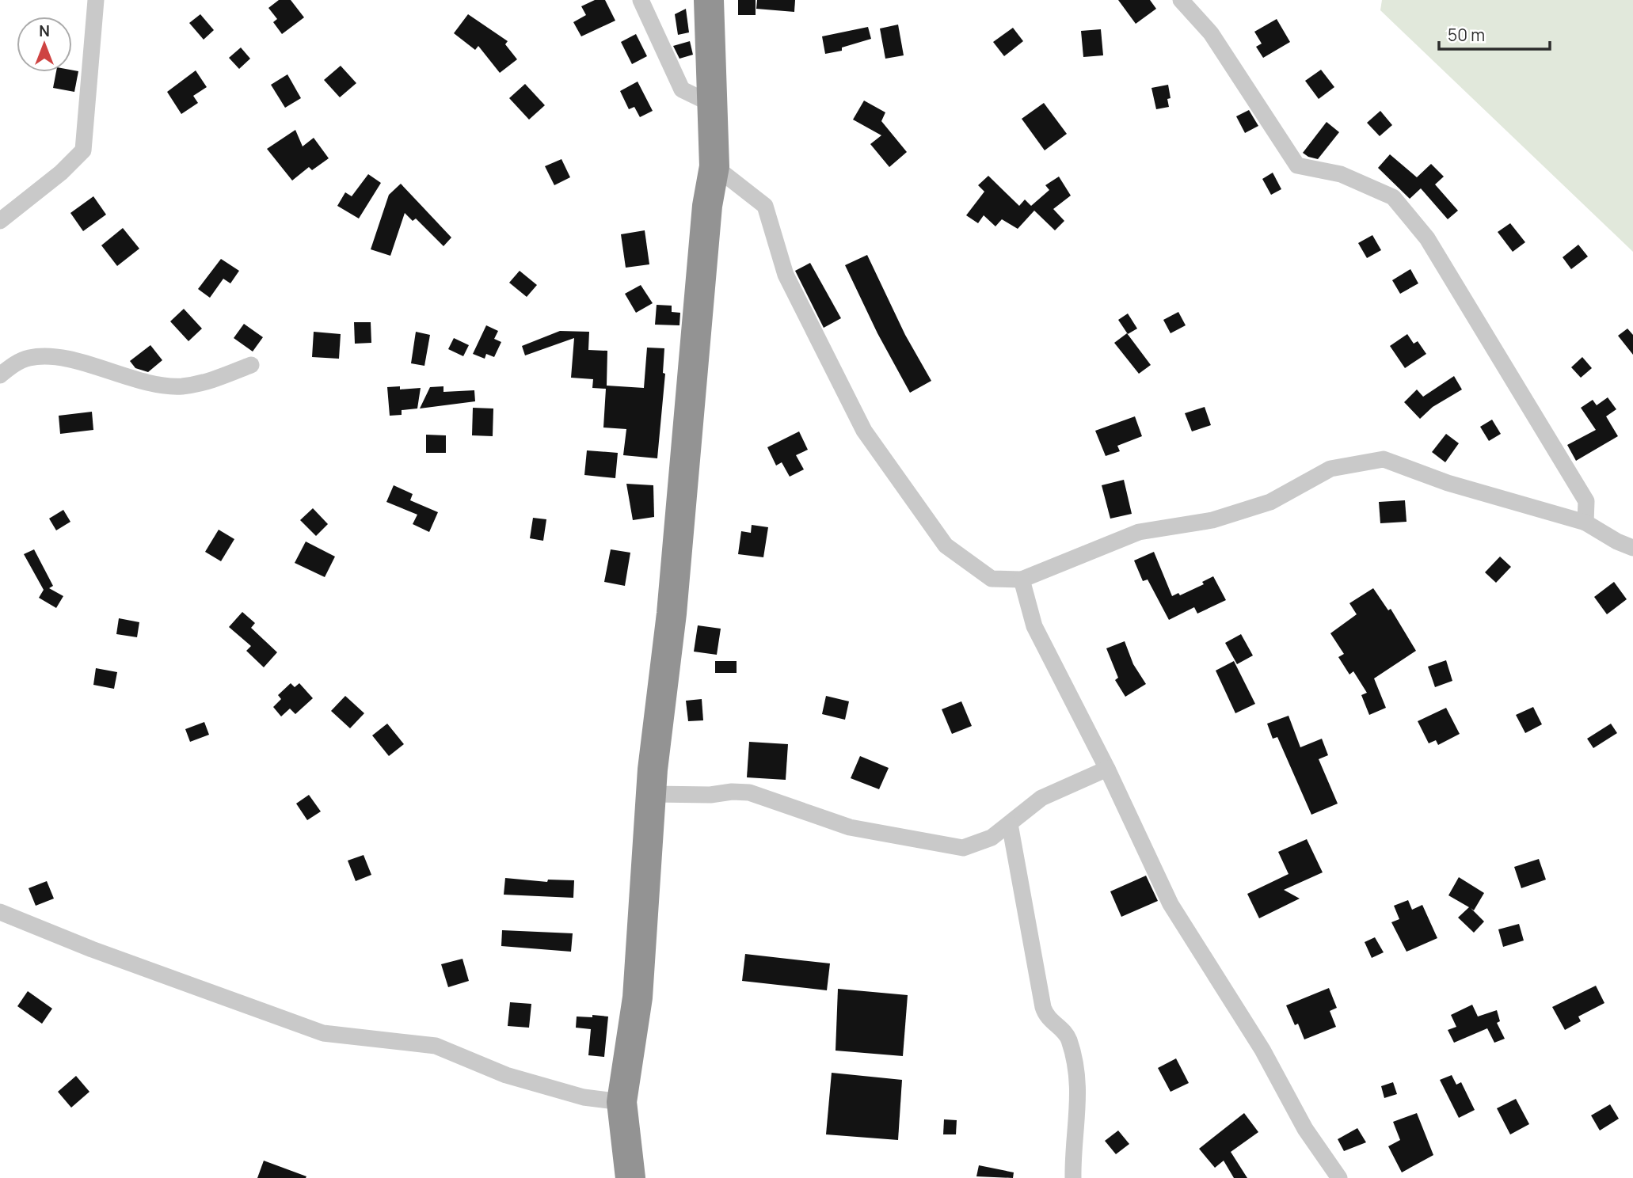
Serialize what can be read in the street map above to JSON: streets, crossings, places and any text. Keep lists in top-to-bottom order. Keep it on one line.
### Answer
{"scale_bar":"50 m","north":"top"}
